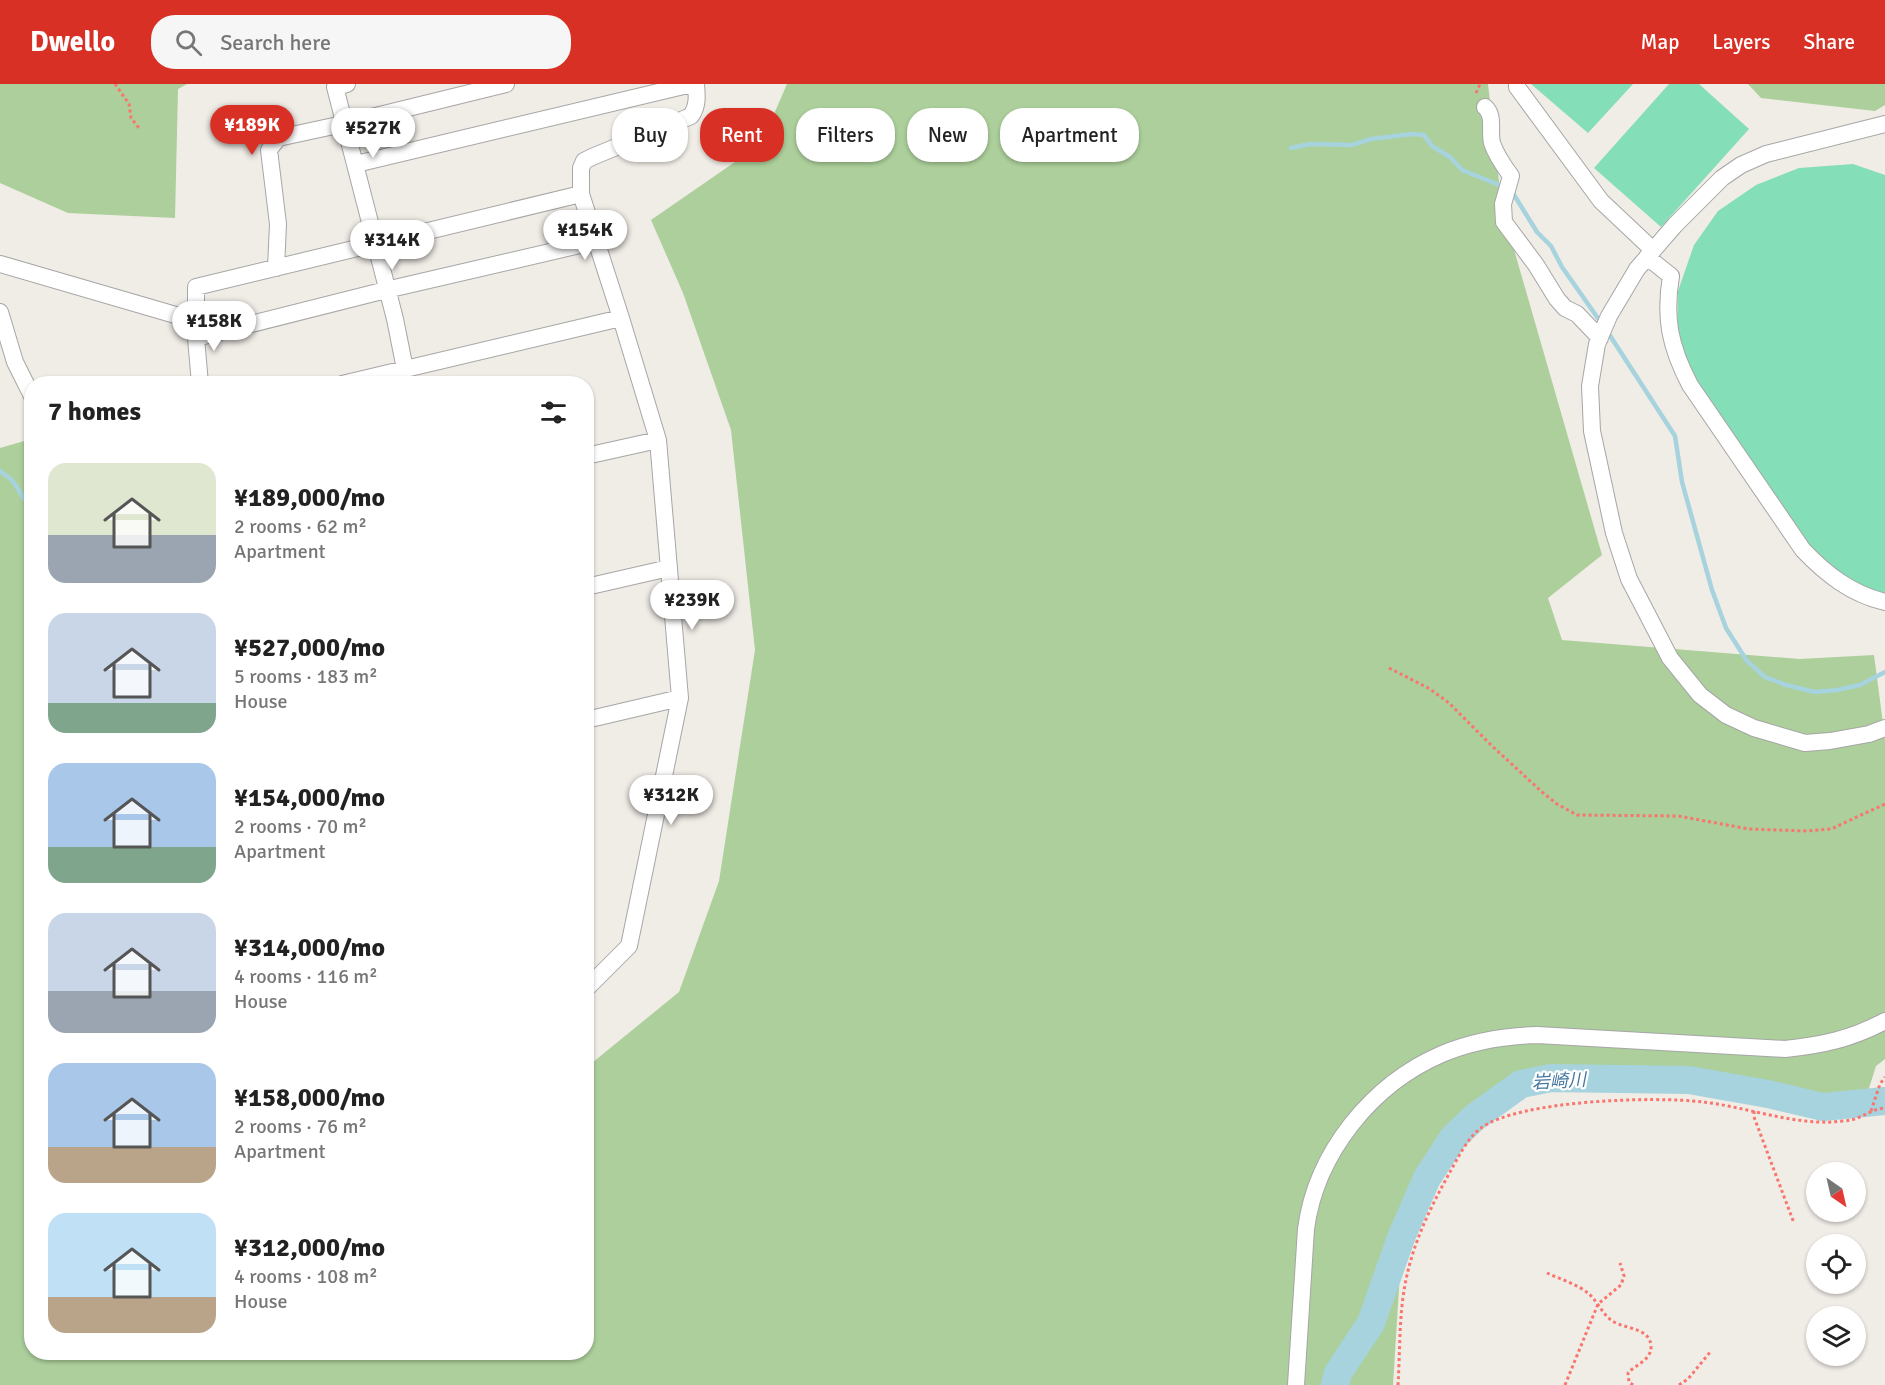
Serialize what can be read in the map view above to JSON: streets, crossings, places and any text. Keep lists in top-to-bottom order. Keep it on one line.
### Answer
{"water":["岩崎川"],"north":"bottom right","page":{"header":"Dwello","search":"Search here","nav":["Map","Layers","Share"],"price":["¥189K","¥527K","¥154K","¥314K","¥158K","¥239K","¥312K"],"chip":["Buy","Rent","Filters","New","Apartment"],"heading":"7 homes","list":[{"name":"¥189,000/mo","note":"2 rooms · 62 m² · Apartment"},{"name":"¥527,000/mo","note":"5 rooms · 183 m² · House"},{"name":"¥154,000/mo","note":"2 rooms · 70 m² · Apartment"},{"name":"¥314,000/mo","note":"4 rooms · 116 m² · House"},{"name":"¥158,000/mo","note":"2 rooms · 76 m² · Apartment"},{"name":"¥312,000/mo","note":"4 rooms · 108 m² · House"}]}}
